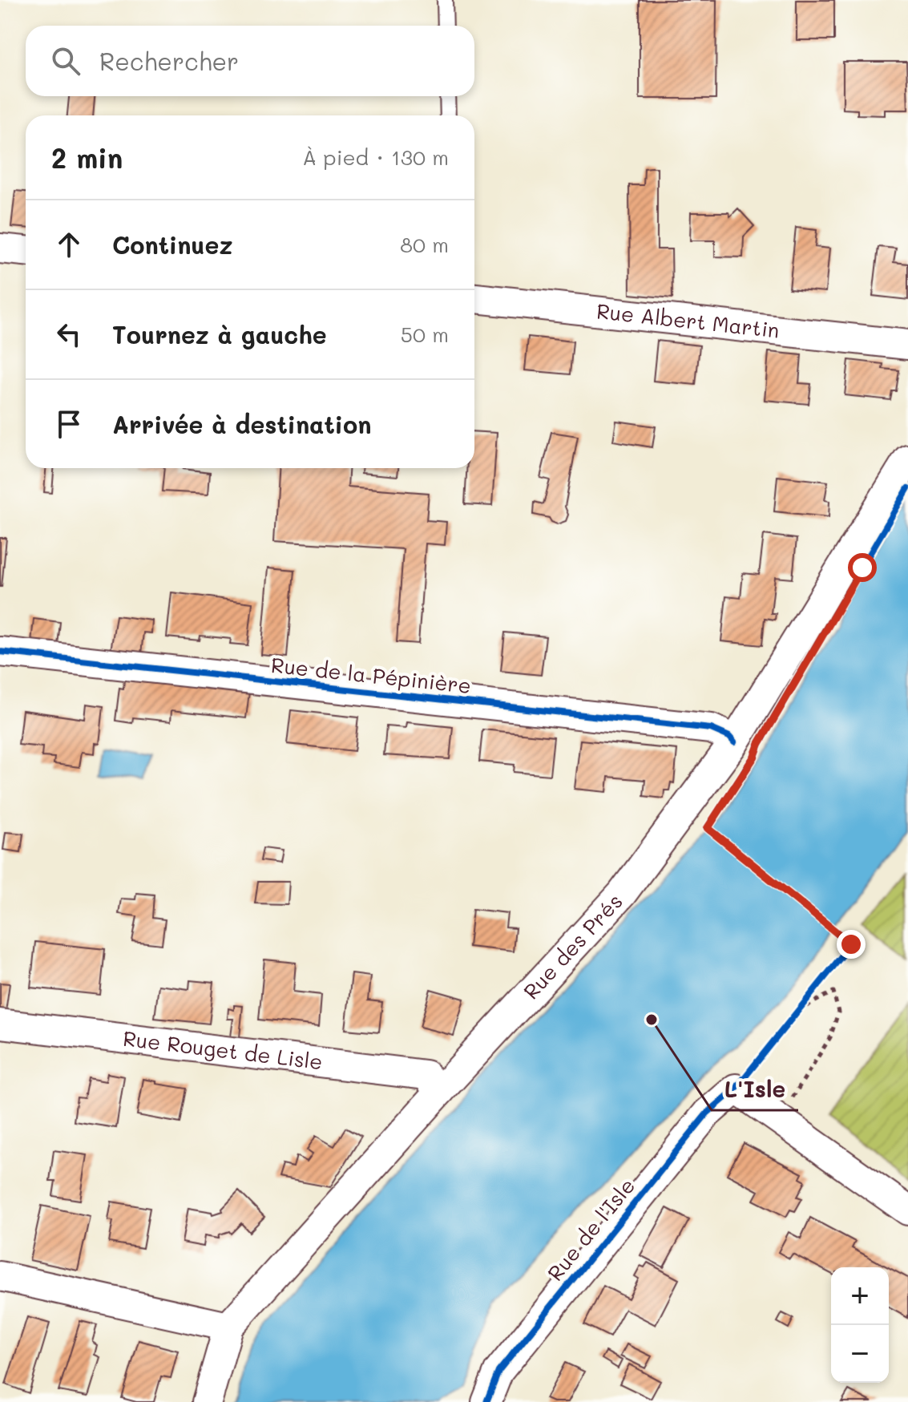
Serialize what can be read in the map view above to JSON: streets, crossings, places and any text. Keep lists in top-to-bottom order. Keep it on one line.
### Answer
{"streets":{"street":["Rue Albert Martin","Rue de la Pépinière","Rue des Prés","Rue Rouget de Lisle","Rue de l'Isle"]},"crossings":[["Rue de la Pépinière","Rue des Prés"],["Rue des Prés","Rue Rouget de Lisle"]],"places":["L'Isle"],"page":{"search":"Rechercher","heading":["2 min","À pied · 130 m"],"list":[["Continuez","80 m"],["Tournez à gauche","50 m"],"Arrivée à destination"],"map_buttons":["+","−"]}}
